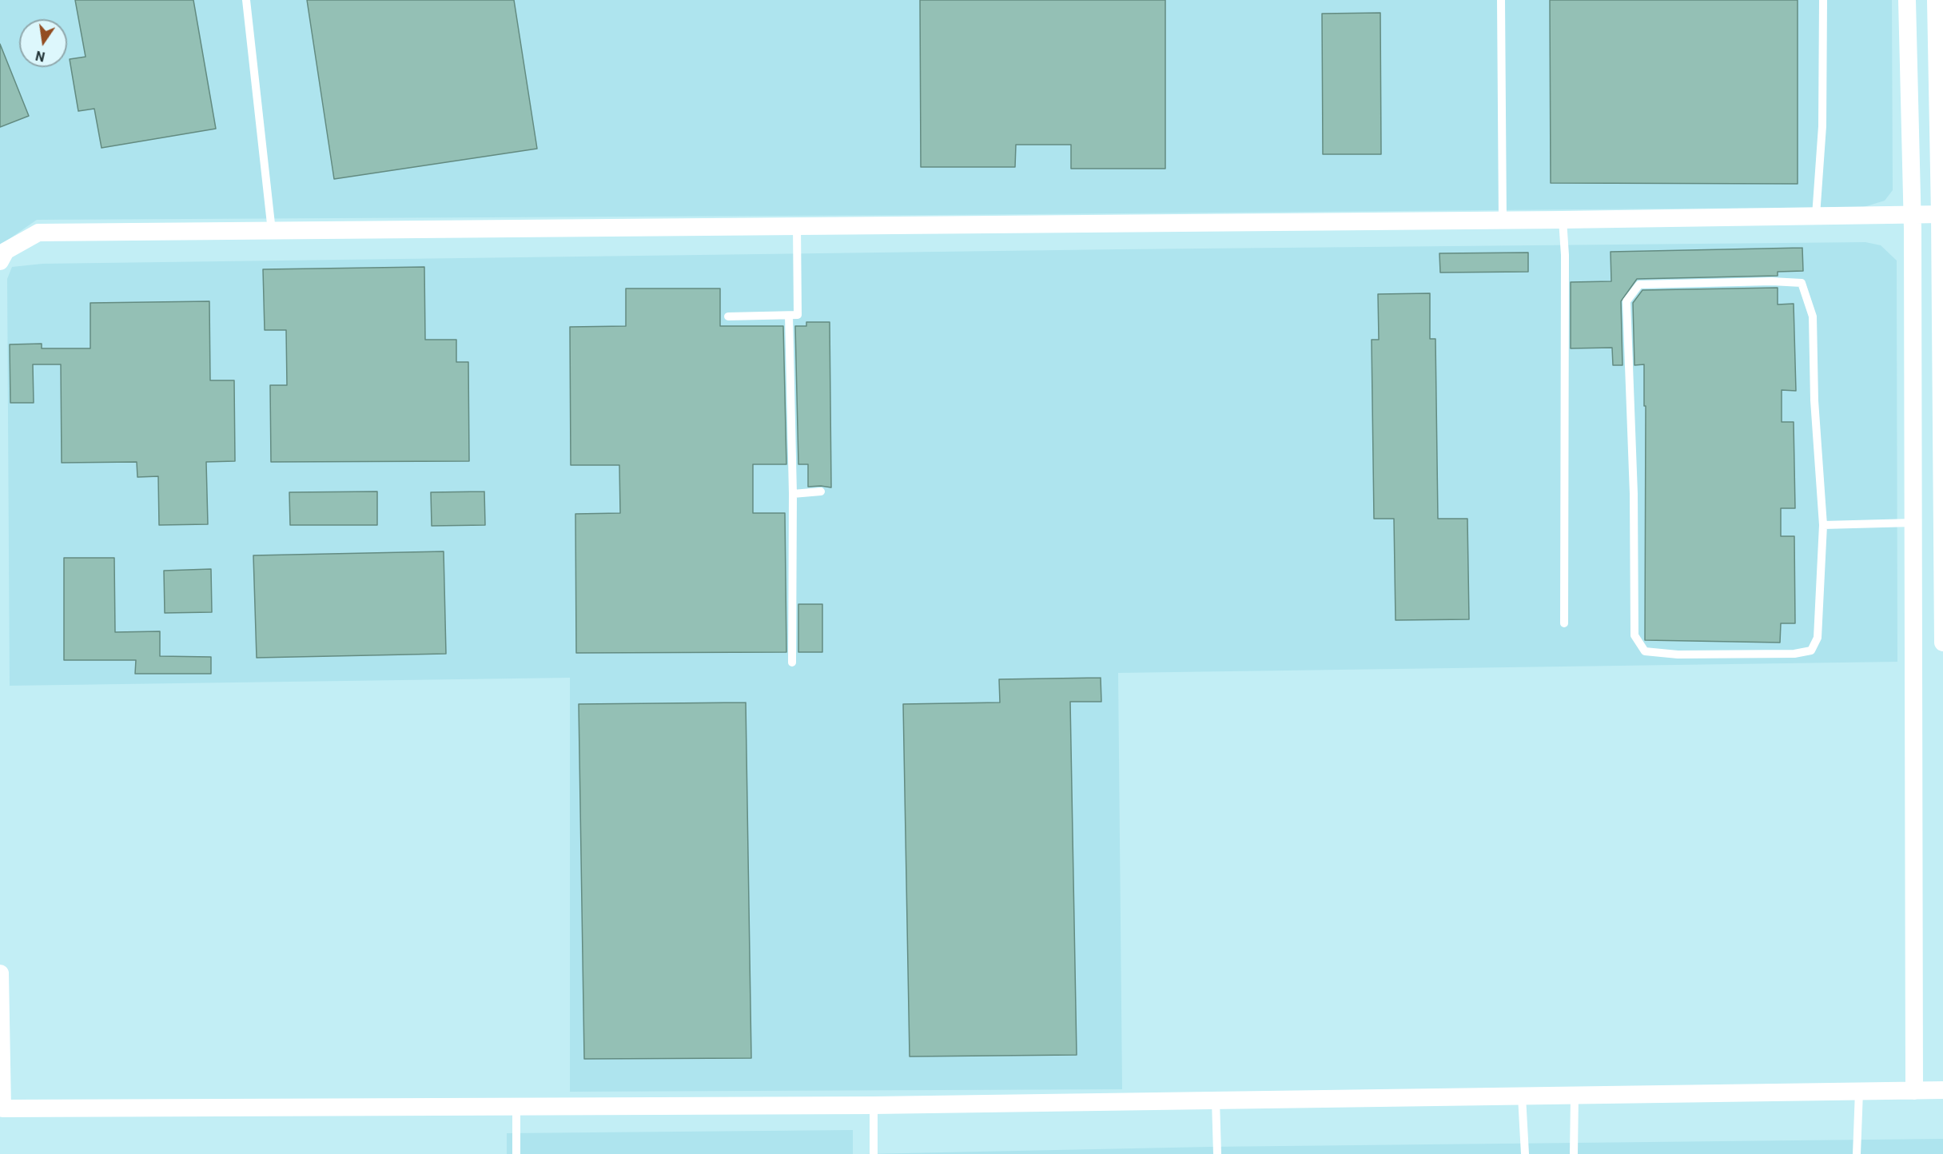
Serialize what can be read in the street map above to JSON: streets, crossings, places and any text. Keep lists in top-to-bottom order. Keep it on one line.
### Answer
{"north":"bottom"}
